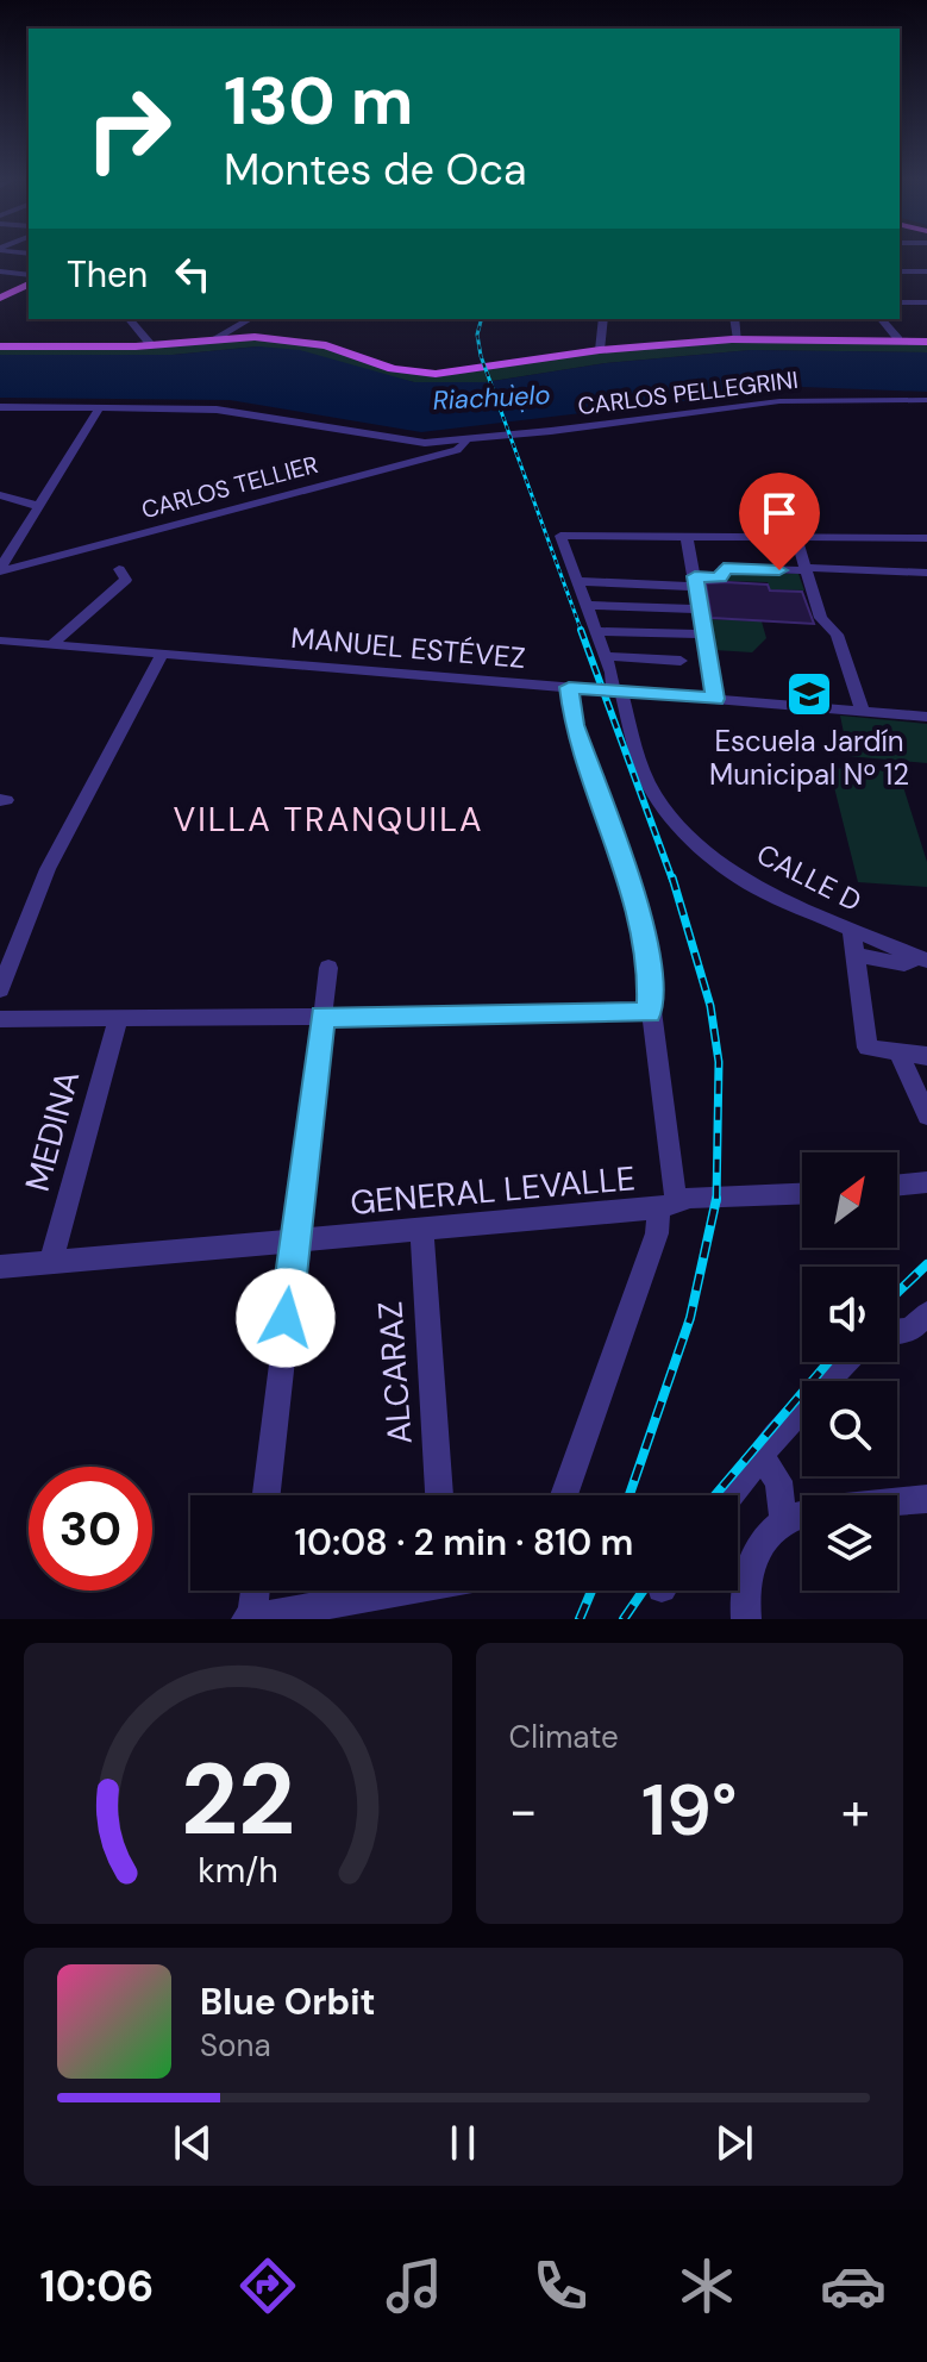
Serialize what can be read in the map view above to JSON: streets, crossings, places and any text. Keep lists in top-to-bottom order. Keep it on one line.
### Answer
{"streets":{"street":["CARLOS PELLEGRINI","CARLOS TELLIER","MANUEL ESTÉVEZ","CALLE D","MEDINA","GENERAL LEVALLE","ALCARAZ"]},"crossings":[["CARLOS PELLEGRINI","CARLOS TELLIER"],["MANUEL ESTÉVEZ","CALLE D"],["MEDINA","GENERAL LEVALLE"],["GENERAL LEVALLE","ALCARAZ"]],"districts":["VILLA TRANQUILA"],"water":["Riachuelo"],"places":{"school or university":["Escuela Jardín Municipal Nº 12"]},"north":"top right","page":{"turn":["130 m","Montes de Oca"],"then":"Then","limit":"30","trip":"10:08 · 2 min · 810 m","tile":"Climate","heat":["−","19°","+"],"song":["Blue Orbit","Sona"],"tabs":"10:06","gauge":["22","km/h"]}}
